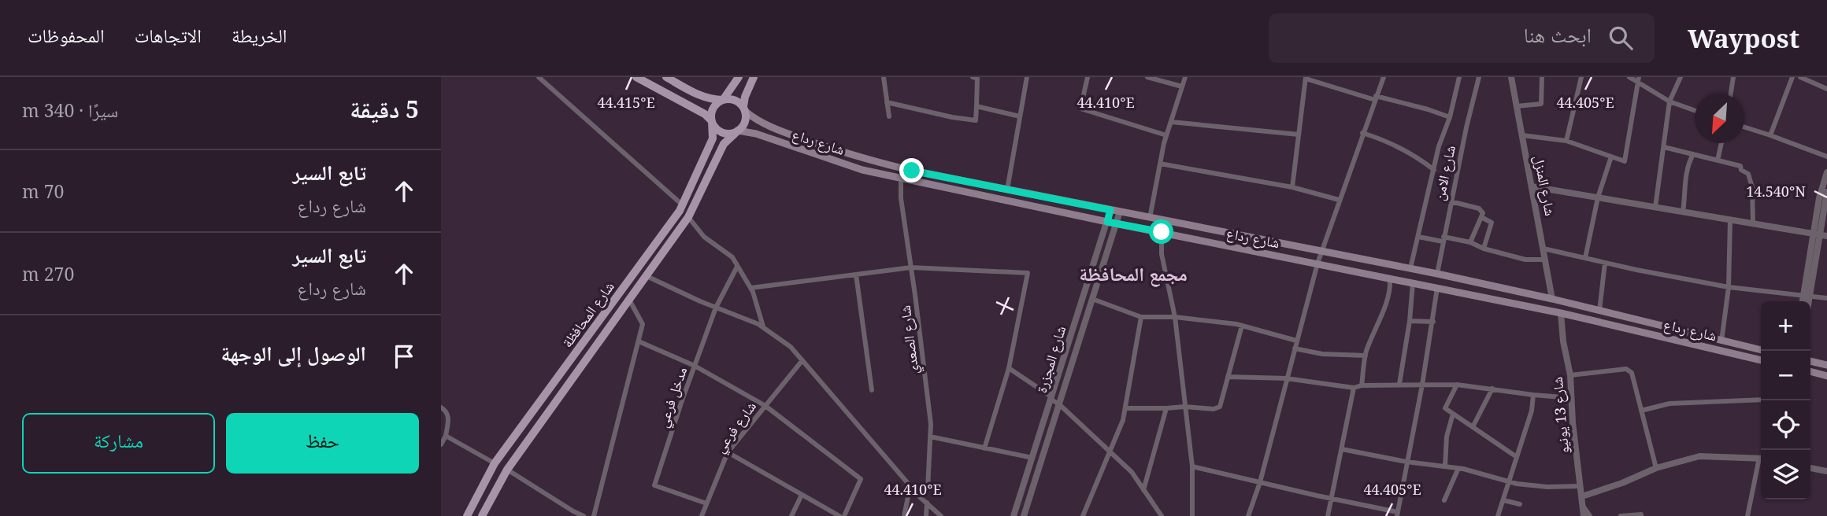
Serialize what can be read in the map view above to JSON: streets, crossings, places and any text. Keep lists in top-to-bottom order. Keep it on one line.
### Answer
{"streets":{"main road":["شارع رداع","شارع المحافظة"],"street":["شارع الامن","شارع المنزل","شارع الصعدي","شارع المجزرة","مدخل فرعي","شارع 13 يونيو","شارع فرعي"]},"crossings":[["شارع رداع","شارع الامن"],["شارع رداع","شارع المنزل"],["شارع رداع","شارع المحافظة"],["شارع رداع","شارع الصعدي"],["شارع رداع","شارع المجزرة"],["شارع رداع","شارع 13 يونيو"],["مدخل فرعي","شارع فرعي"]],"districts":["مجمع المحافظة"],"north":"bottom left","page":{"header":"Waypost","search":"ابحث هنا","nav":["الخريطة","الاتجاهات","المحفوظات"],"heading":["5 دقيقة","سيرًا · 340 m"],"list":[["تابع السير","شارع رداع","70 m"],["تابع السير","شارع رداع","270 m"],"الوصول إلى الوجهة"],"map_buttons":["+","−"],"buttons":["حفظ","مشاركة"]},"coordinates":["44.415°E","44.410°E","44.405°E","14.540°N"]}
